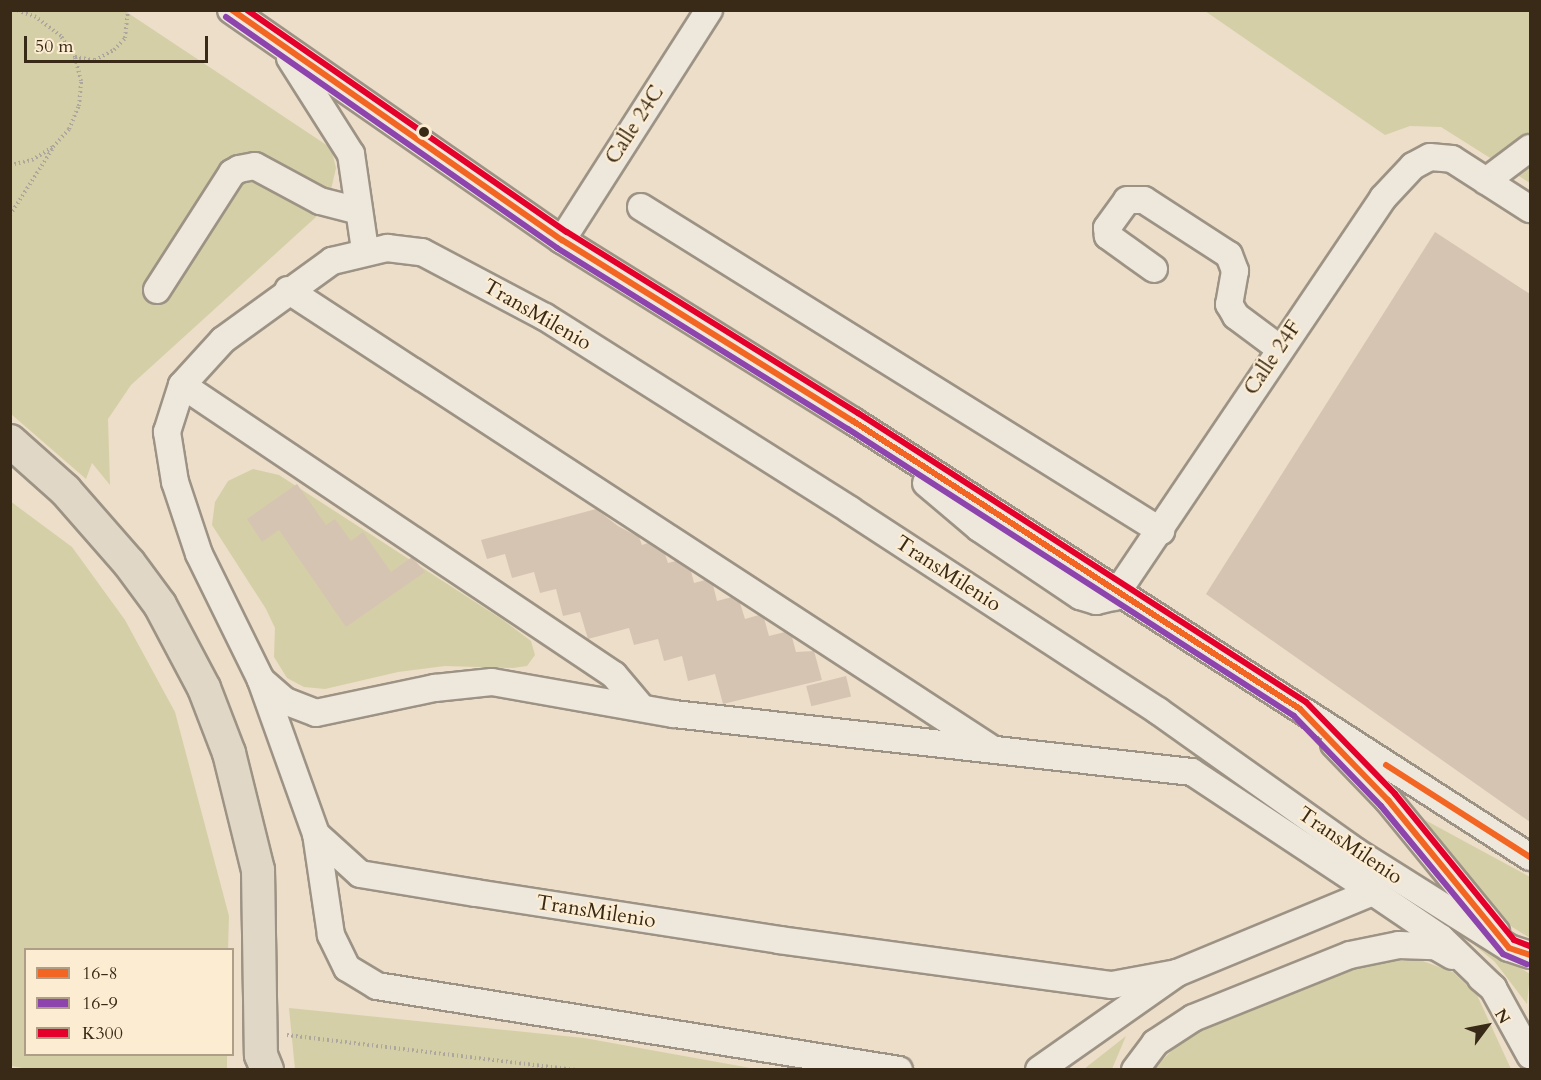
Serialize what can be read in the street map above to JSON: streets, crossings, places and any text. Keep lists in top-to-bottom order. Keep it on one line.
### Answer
{"streets":{"street":["Calle 24C","TransMilenio","Calle 24F"]},"lines":["transit line 16-8","transit line K300","transit line 16-9"],"legend":["16-8","16-9","K300"],"scale_bar":"50 m","north":"top right"}
